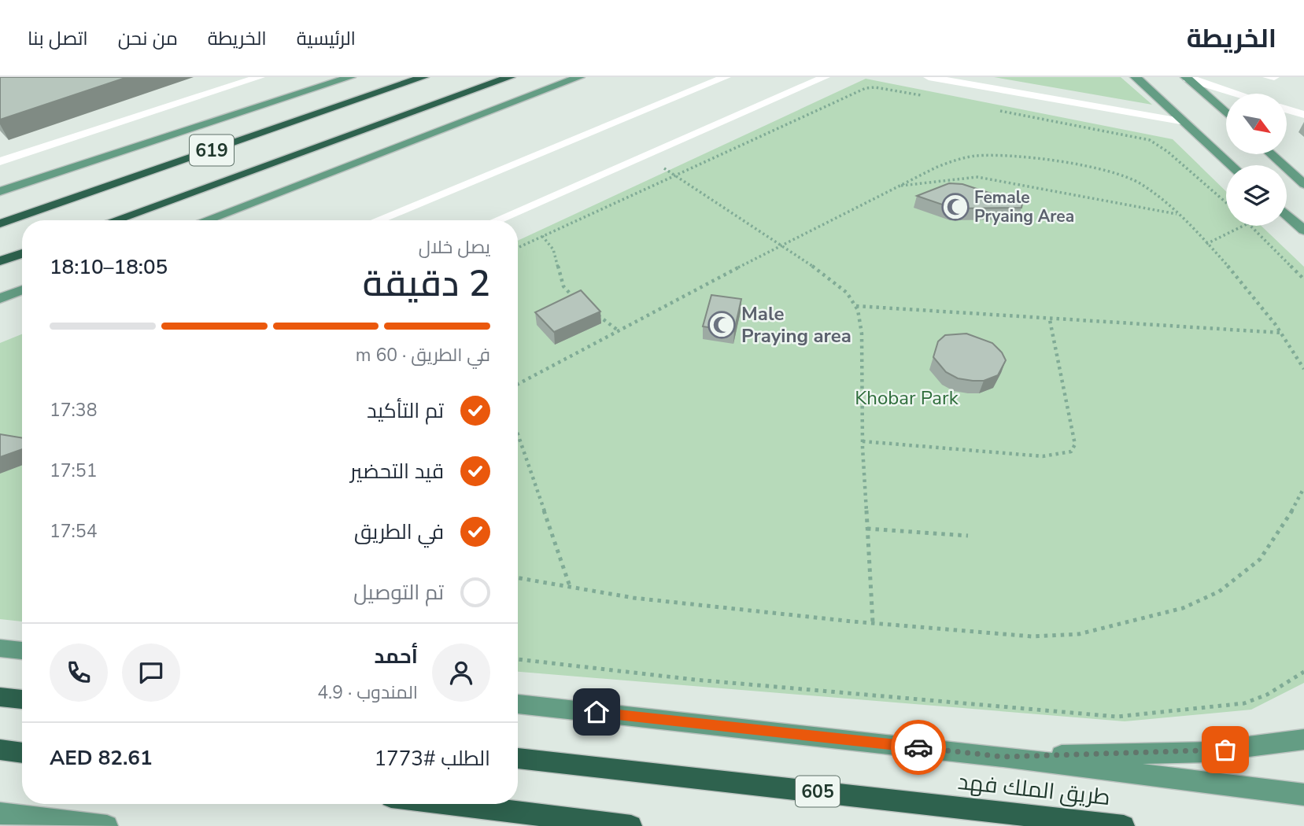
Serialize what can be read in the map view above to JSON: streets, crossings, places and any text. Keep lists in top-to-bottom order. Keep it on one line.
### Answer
{"streets":{"highway":["619","طريق الملك فهد","605"]},"parks":["Khobar Park"],"places":{"mosque":["Female Pryaing Area","Male Praying area"]},"north":"bottom right","page":{"header":"الخريطة","nav":["الرئيسية","الخريطة","من نحن","اتصل بنا"],"heading":["2 دقيقة","يصل خلال","18:05–18:10"],"panel":["أحمد","المندوب · 4.9","الطلب #1773","AED 82.61"],"bar":"في الطريق · 60 m","list":[["تم التأكيد","17:38"],["قيد التحضير","17:51"],["في الطريق","17:54"],"تم التوصيل"]}}
